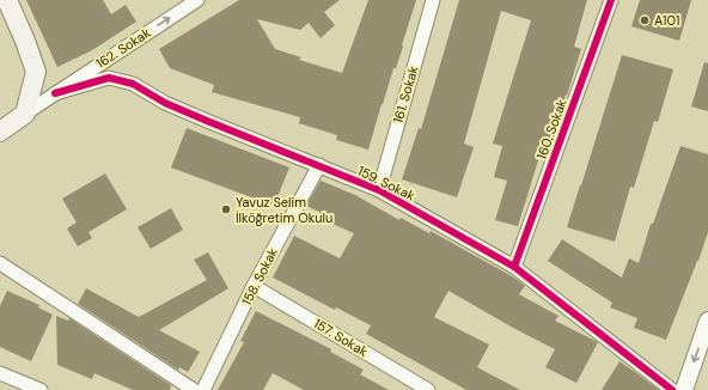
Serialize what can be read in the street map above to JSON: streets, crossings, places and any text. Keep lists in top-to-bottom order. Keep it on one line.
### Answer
{"streets":{"street":["162. Sokak","161. Sokak","160. Sokak","159. Sokak","158. Sokak","157. Sokak"]},"crossings":[["162. Sokak","159. Sokak"],["161. Sokak","159. Sokak"],["160. Sokak","159. Sokak"],["159. Sokak","158. Sokak"],["158. Sokak","157. Sokak"]],"one_way":["162. Sokak"],"places":["A101","Yavuz Selim İlköğretim Okulu"]}
